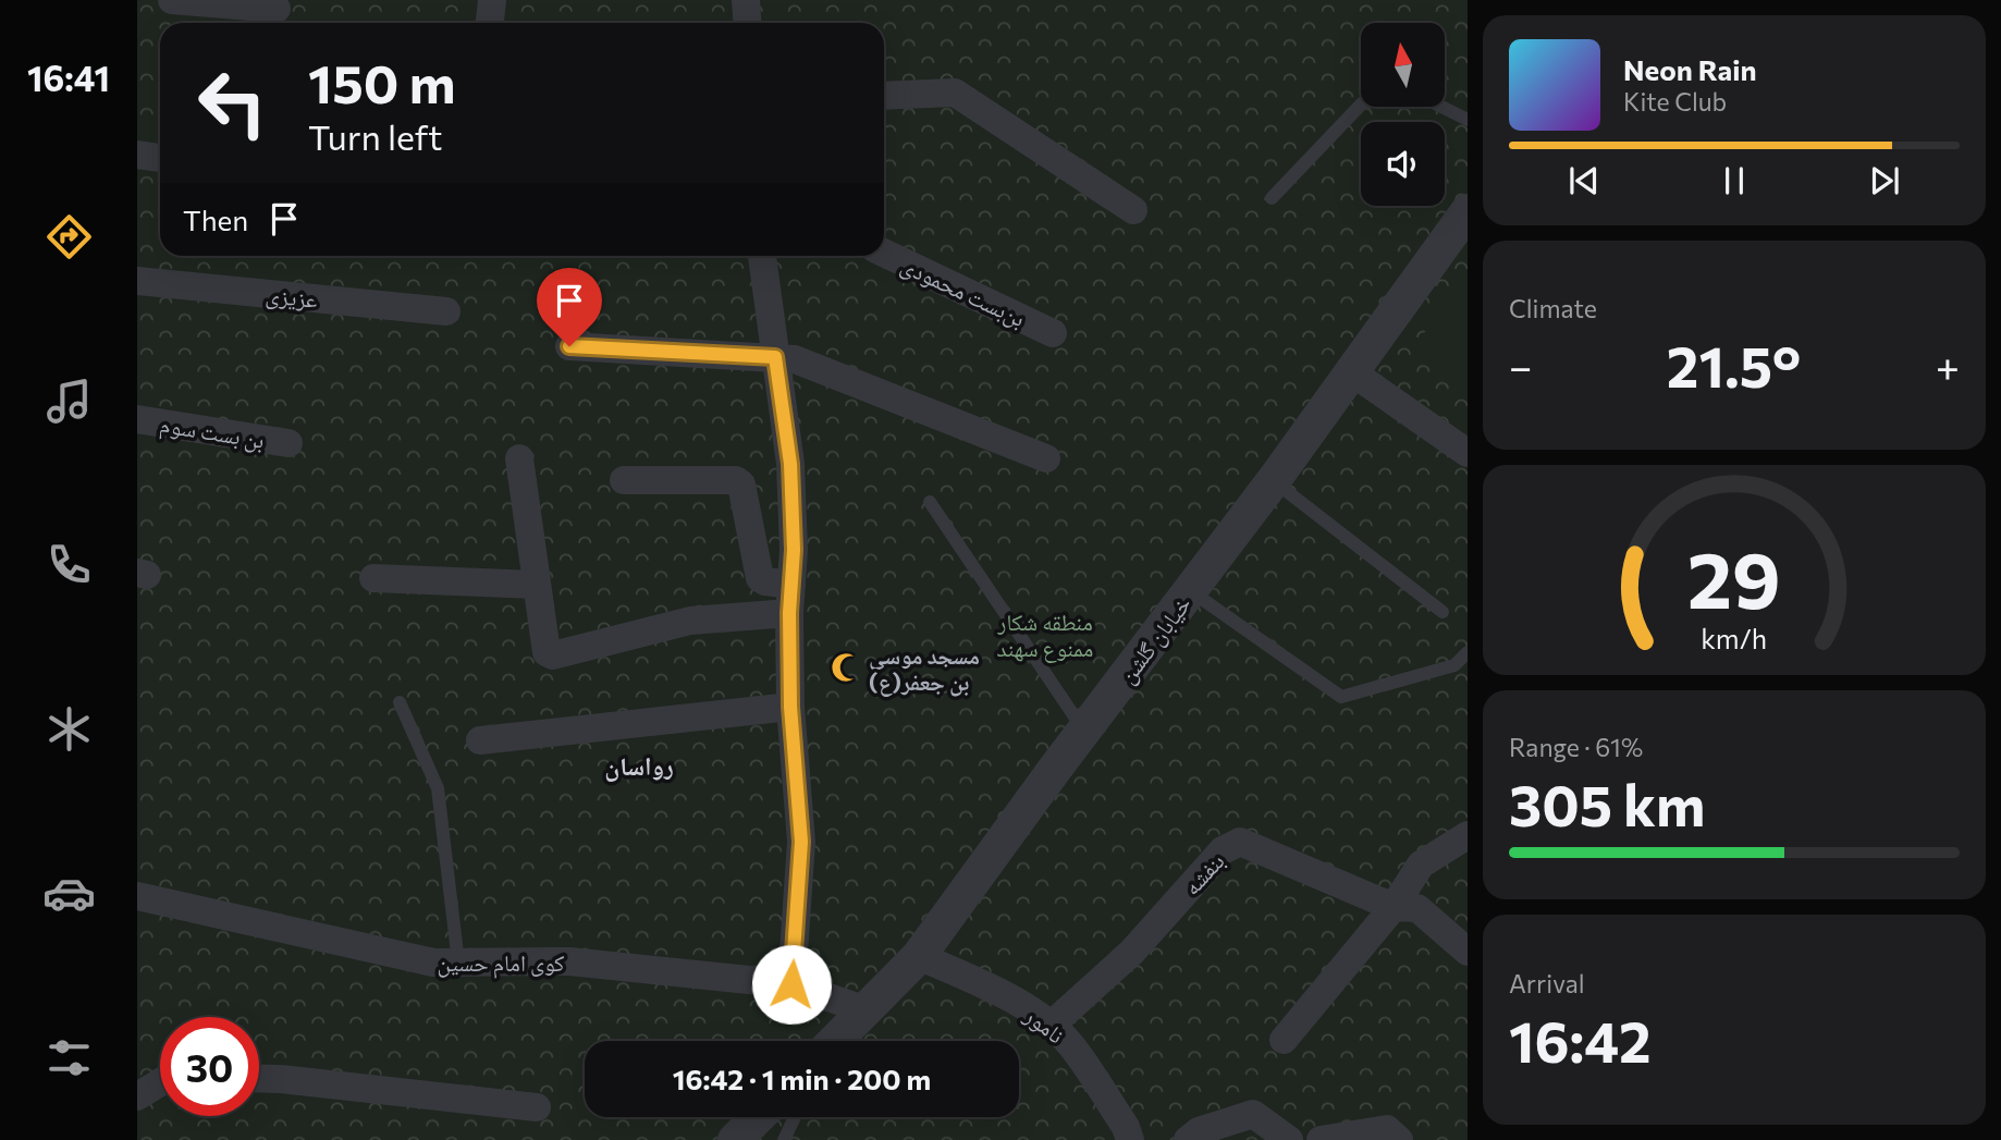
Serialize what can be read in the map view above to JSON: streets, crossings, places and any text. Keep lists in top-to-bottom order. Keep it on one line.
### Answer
{"streets":{"street":["بن‌بست محمودی","عزیزی","بن بست سوم","خیابان گلشن","بنفشه","کوی امام حسین","نامور"]},"crossings":[["خیابان گلشن","کوی امام حسین"],["خیابان گلشن","نامور"],["بنفشه","نامور"]],"districts":["رواسان"],"parks":["منطقه شکار ممنوع سهند"],"places":{"mosque":["مسجد موسی بن جعفر(ع)"]},"north":"top","page":{"tabs":"16:41","turn":["150 m","Turn left"],"song":["Neon Rain","Kite Club"],"then":"Then","tile":["Climate",["Range · 61%","305 km"],["Arrival","16:42"]],"heat":["−","21.5°","+"],"limit":"30","trip":"16:42 · 1 min · 200 m","gauge":["29","km/h"]}}
